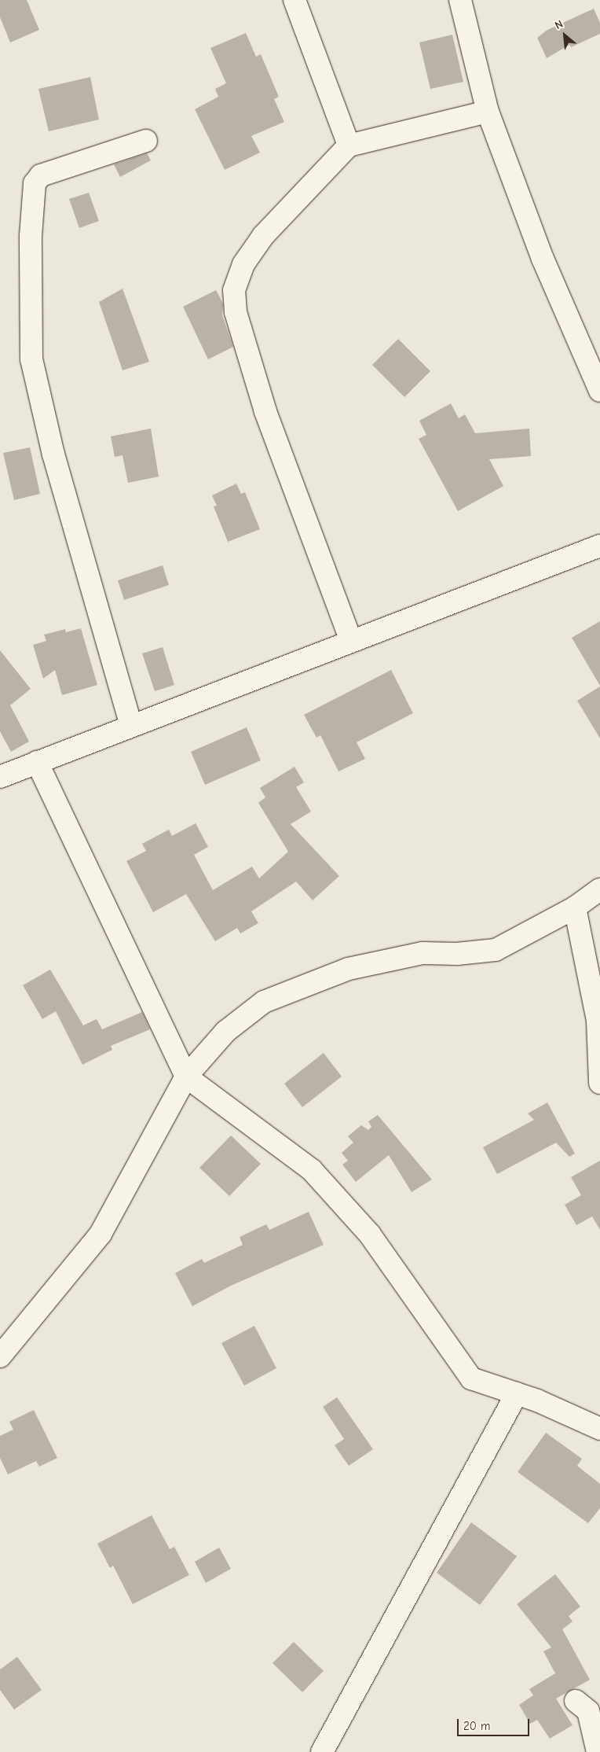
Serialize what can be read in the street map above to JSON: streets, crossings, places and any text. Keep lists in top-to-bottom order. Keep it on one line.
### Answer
{"scale_bar":"20 m","north":"top left"}
